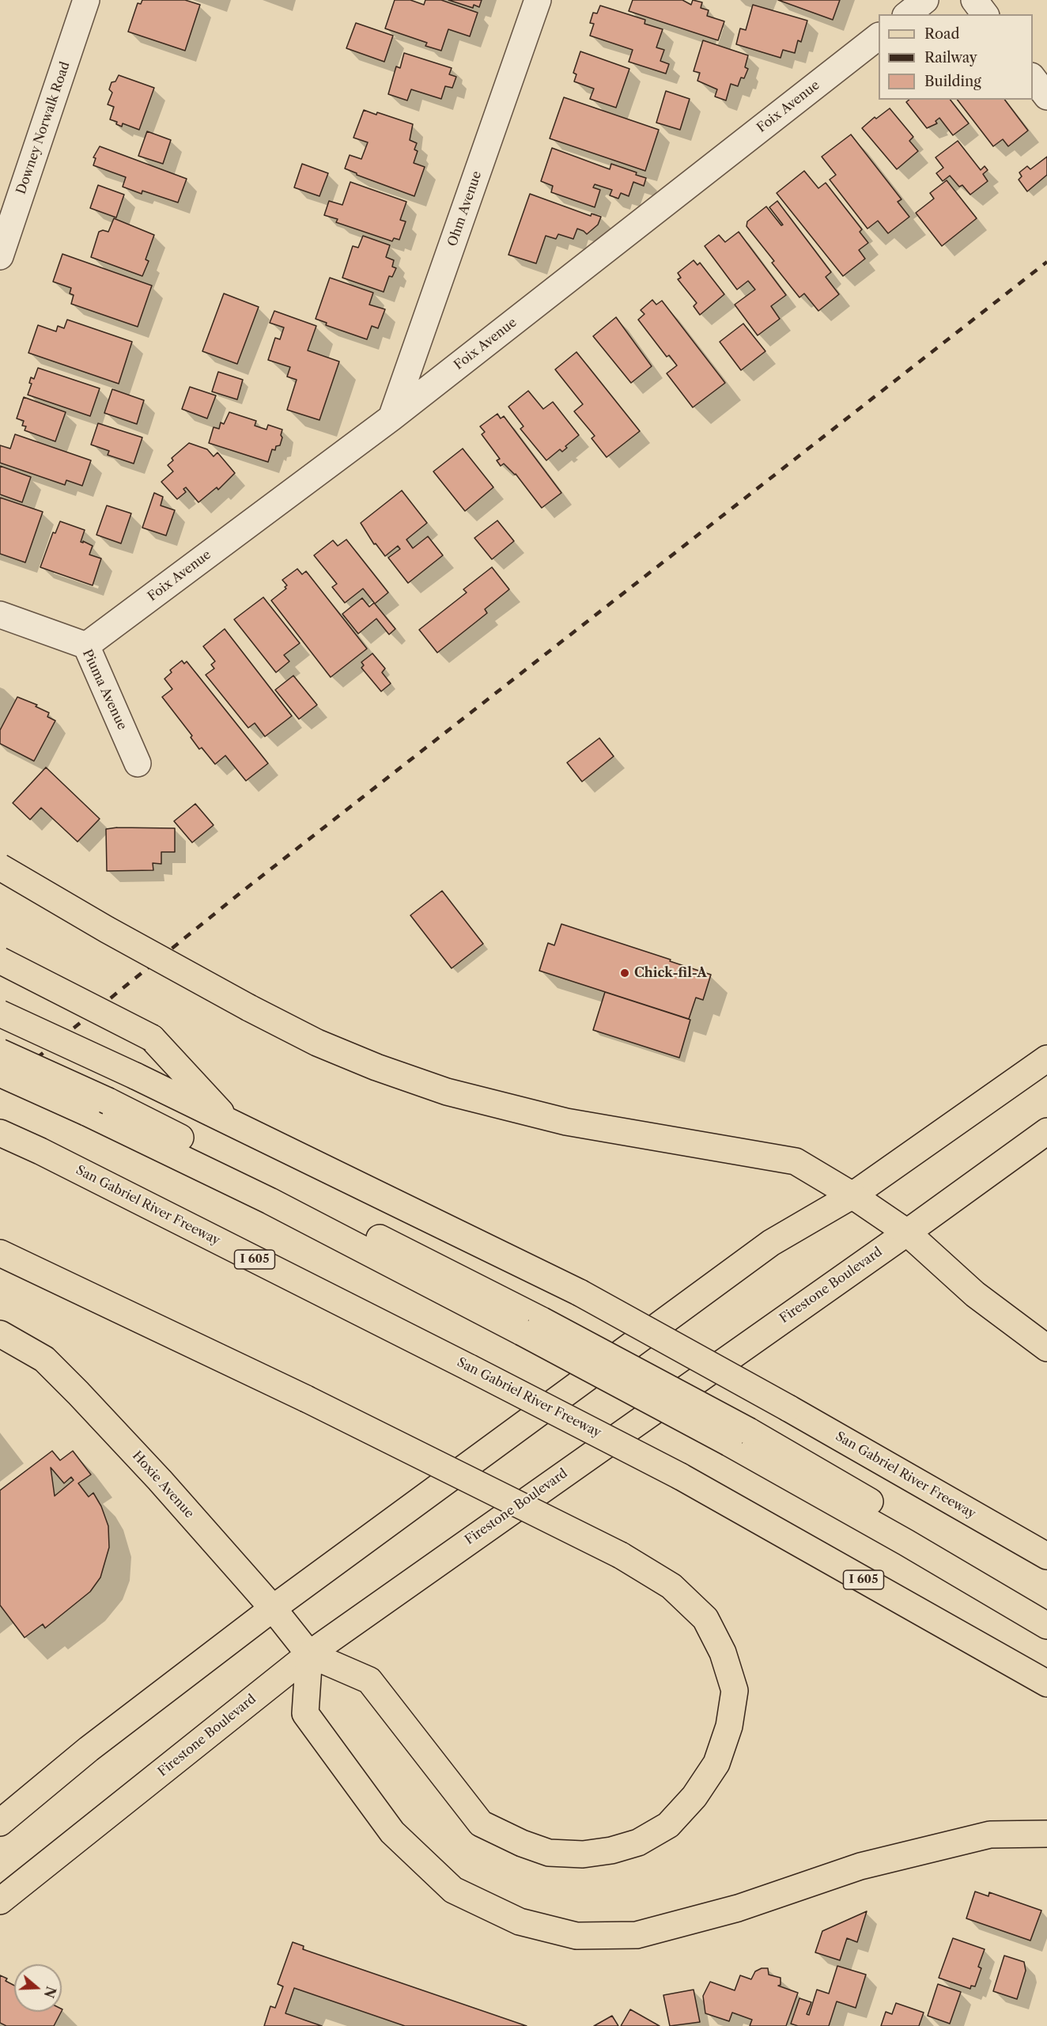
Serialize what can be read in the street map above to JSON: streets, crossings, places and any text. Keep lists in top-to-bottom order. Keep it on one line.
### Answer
{"streets":{"main road":["San Gabriel River Freeway","I 605","Firestone Boulevard","Hoxie Avenue"],"street":["Foix Avenue","Downey Norwalk Road","Ohm Avenue","Piuma Avenue"]},"crossings":[["Foix Avenue","Ohm Avenue"],["Foix Avenue","Piuma Avenue"],["Firestone Boulevard","Hoxie Avenue"]],"places":["Chick-fil-A"],"legend":["Road","Railway","Building"],"north":"right"}
